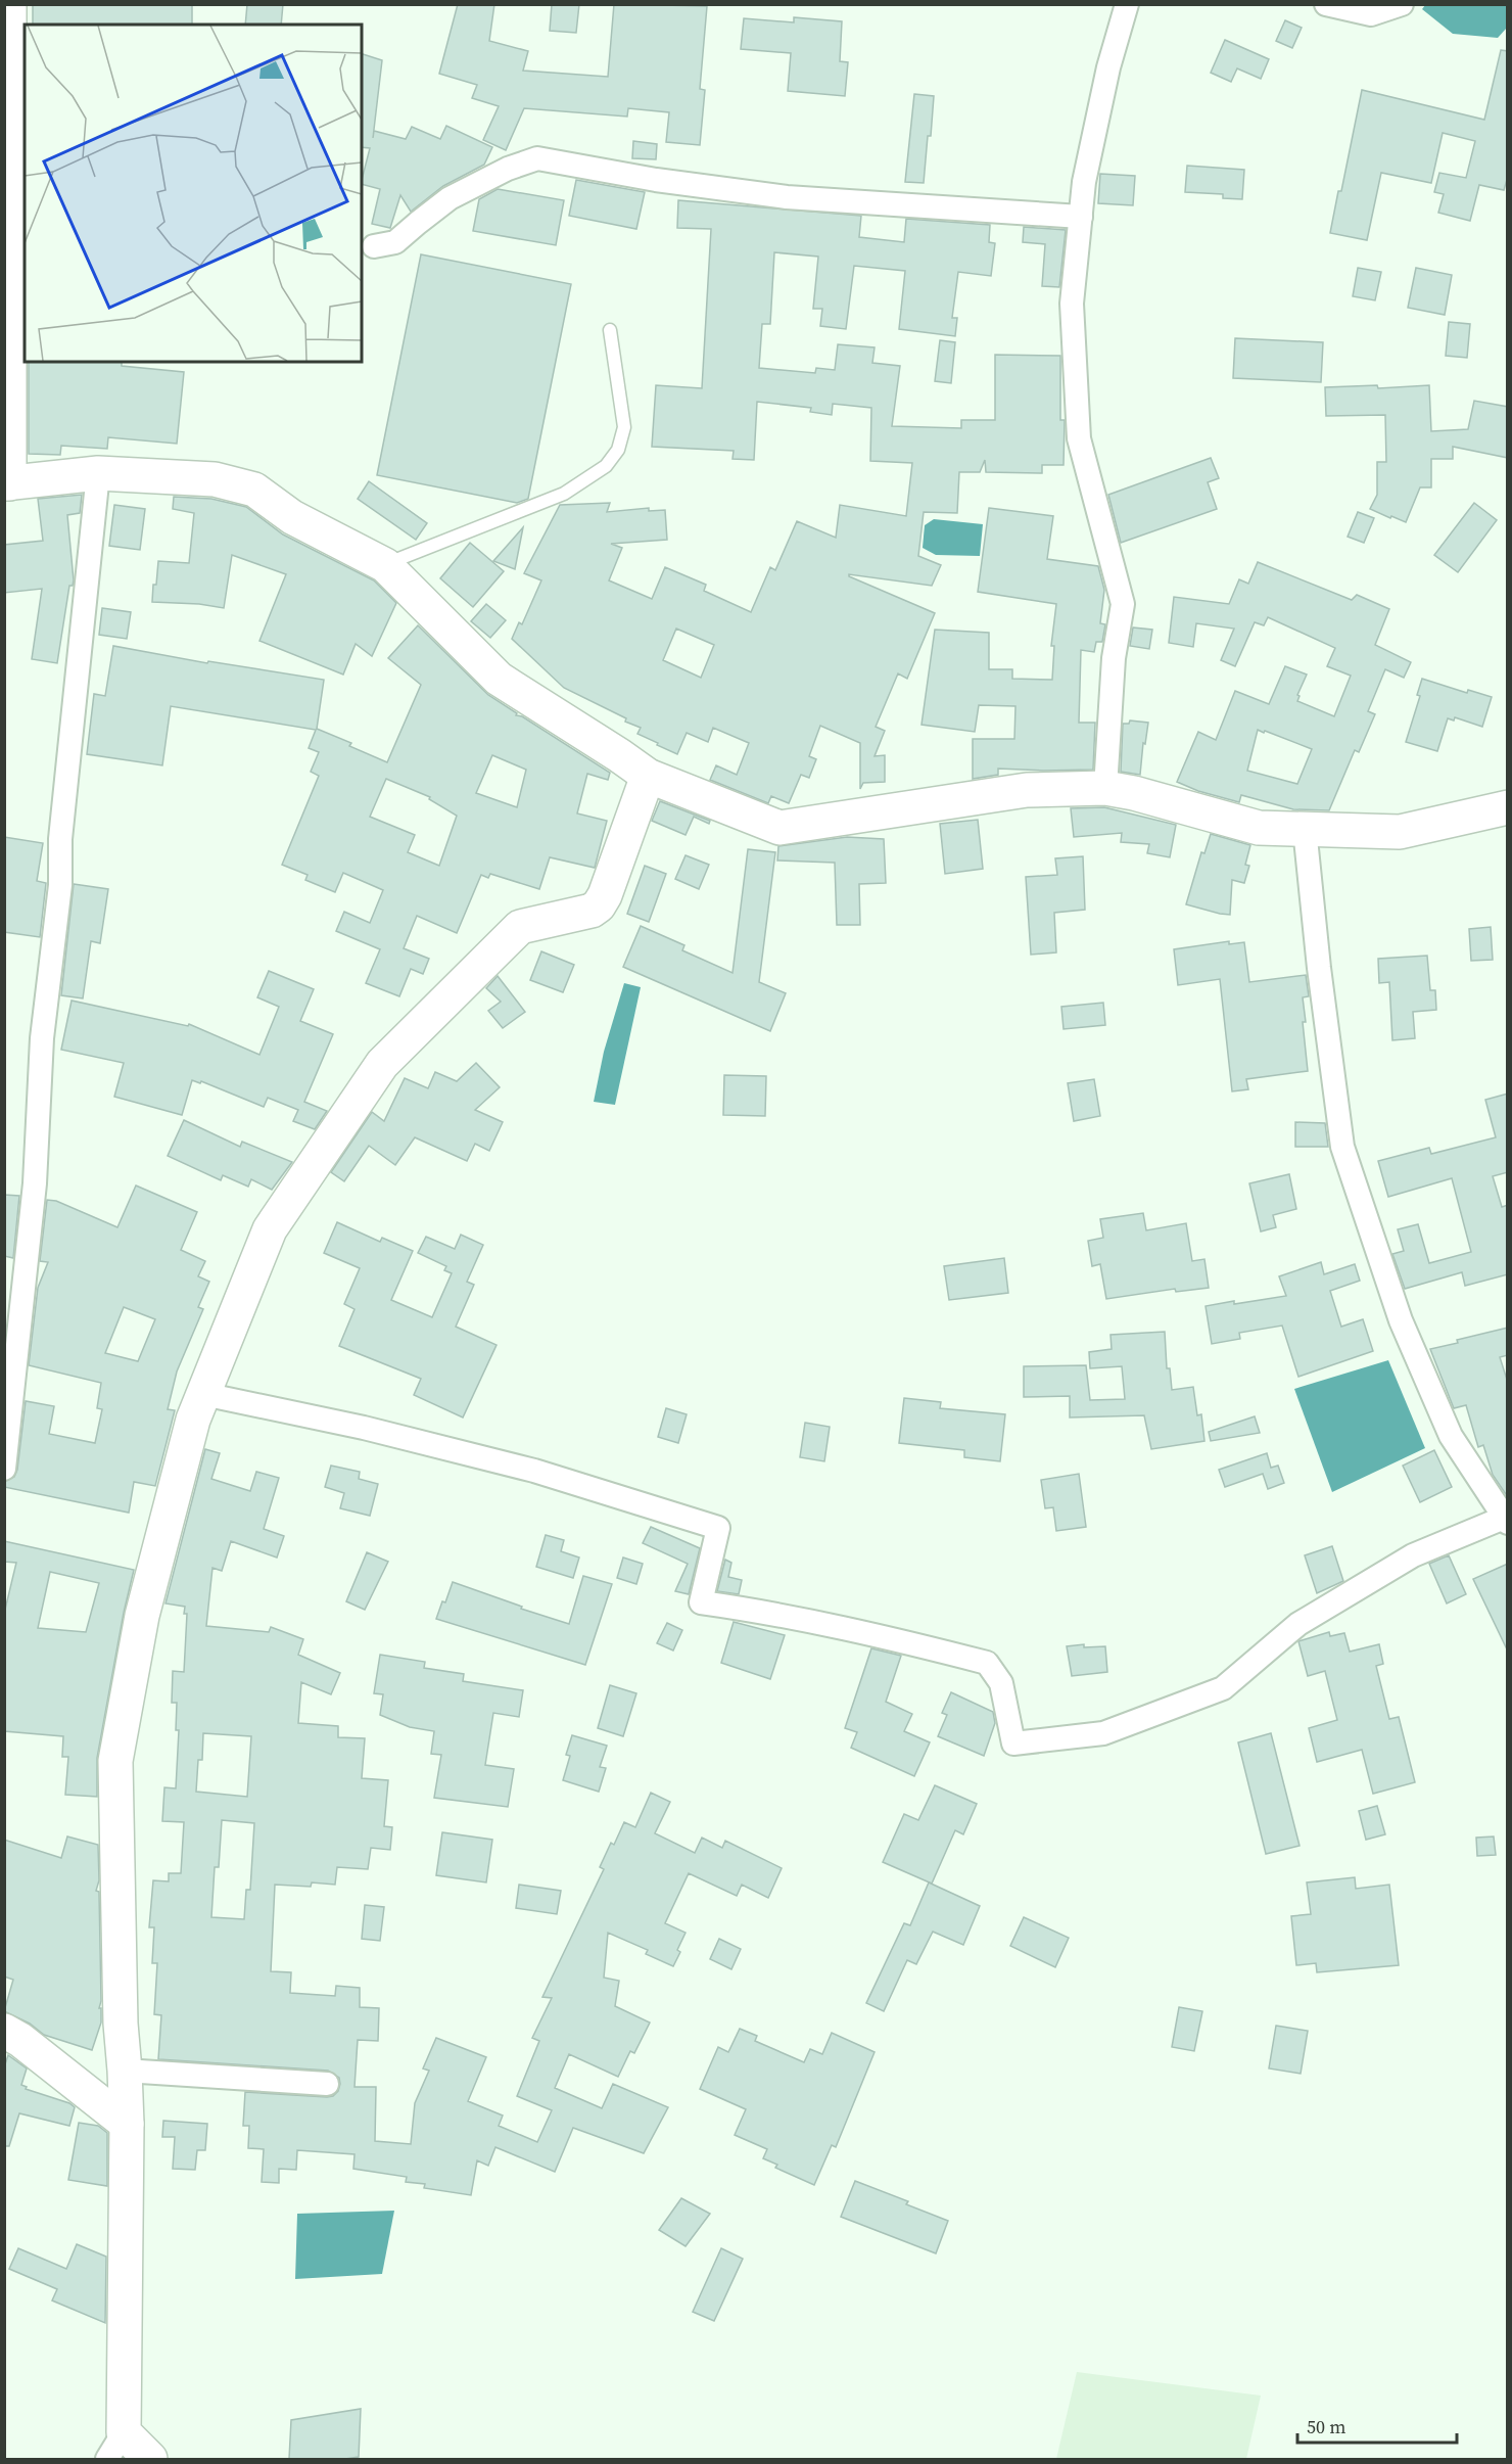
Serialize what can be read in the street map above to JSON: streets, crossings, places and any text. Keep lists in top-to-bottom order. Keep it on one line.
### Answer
{"scale_bar":"50 m"}
